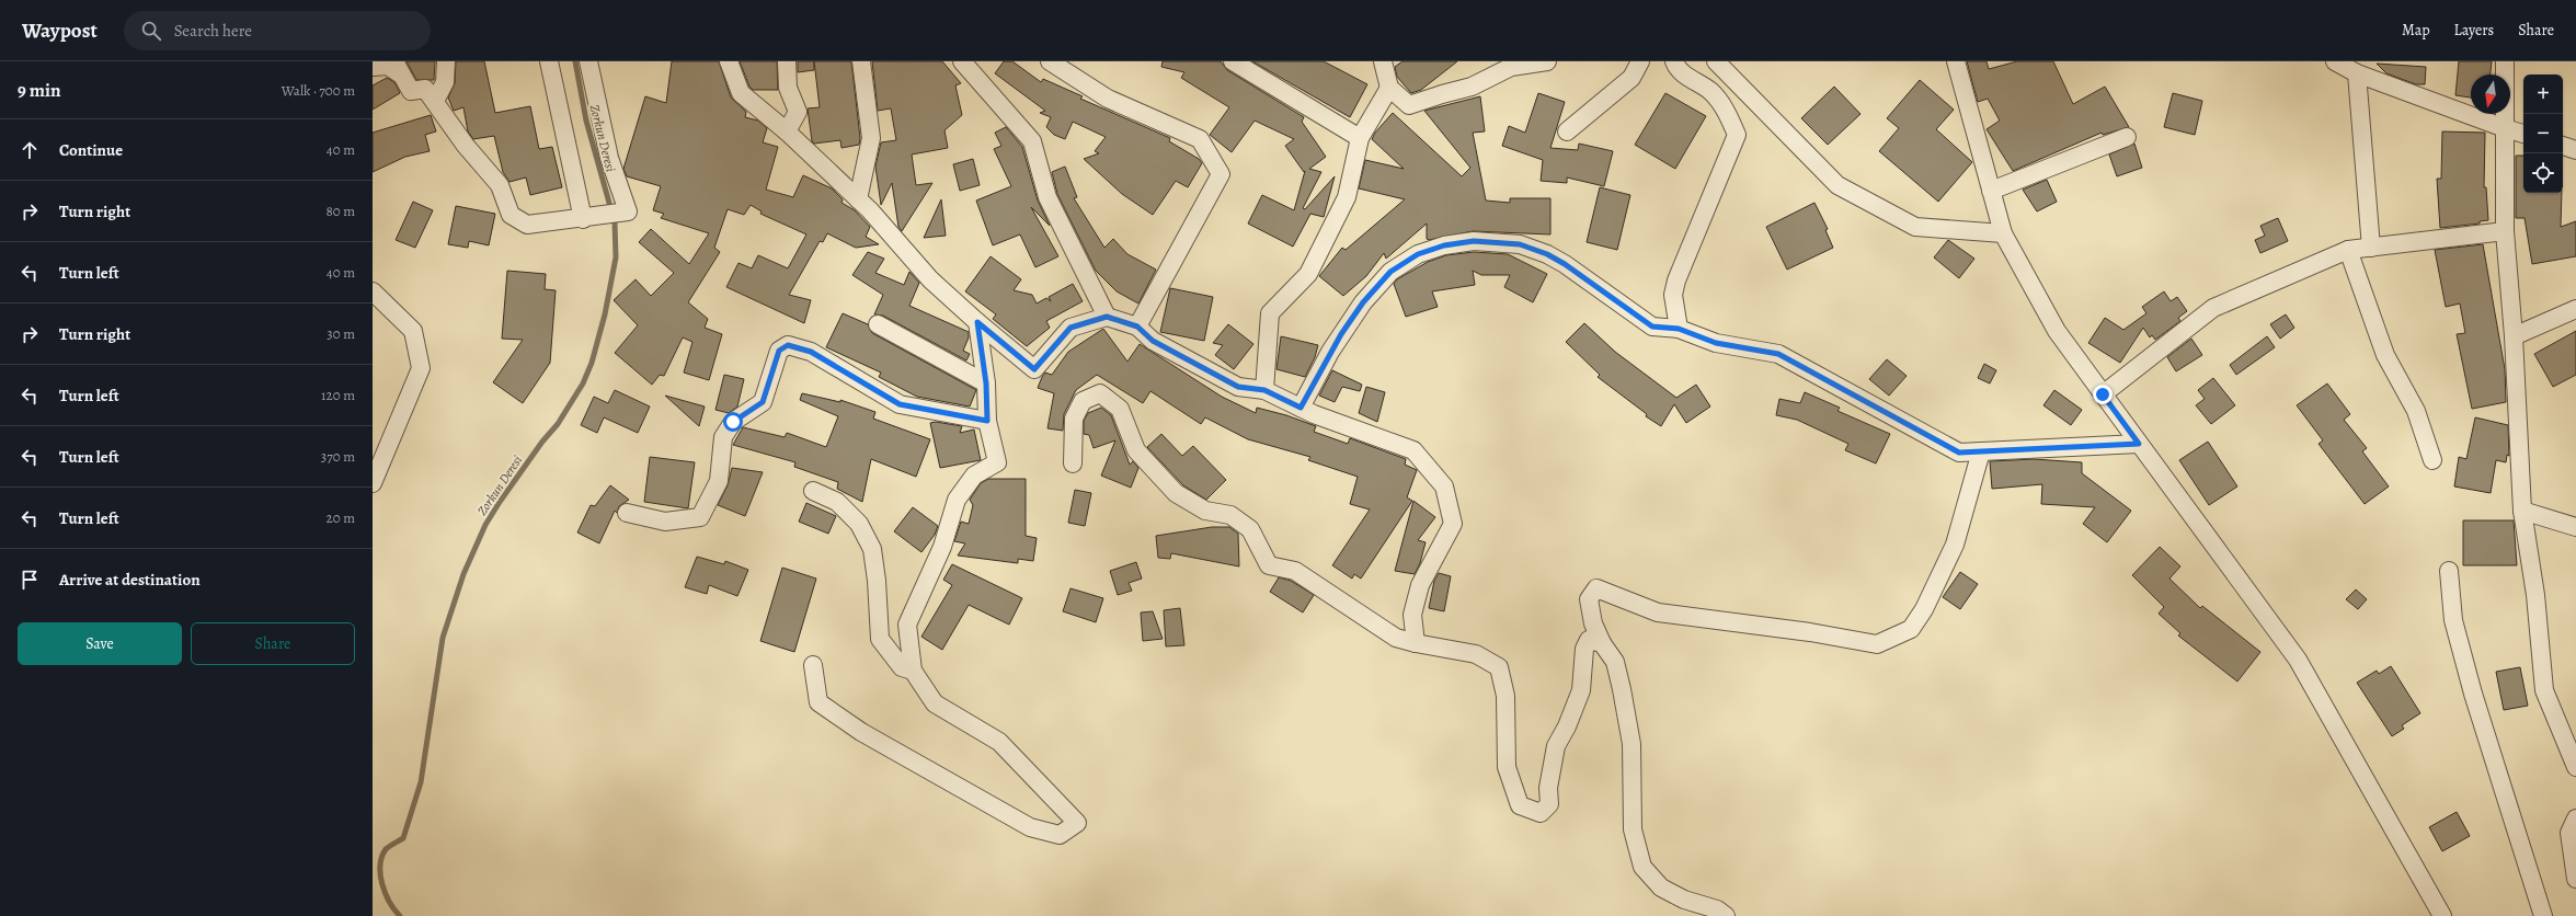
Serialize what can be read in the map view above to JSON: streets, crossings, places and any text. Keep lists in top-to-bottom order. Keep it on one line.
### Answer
{"water":["Zorkun Deresi"],"north":"bottom","page":{"header":"Waypost","search":"Search here","nav":["Map","Layers","Share"],"heading":["9 min","Walk · 700 m"],"map_buttons":["+","−"],"list":[["Continue","40 m"],["Turn right","80 m"],["Turn left","40 m"],["Turn right","30 m"],["Turn left","120 m"],["Turn left","370 m"],["Turn left","20 m"],"Arrive at destination"],"buttons":["Save","Share"]}}
